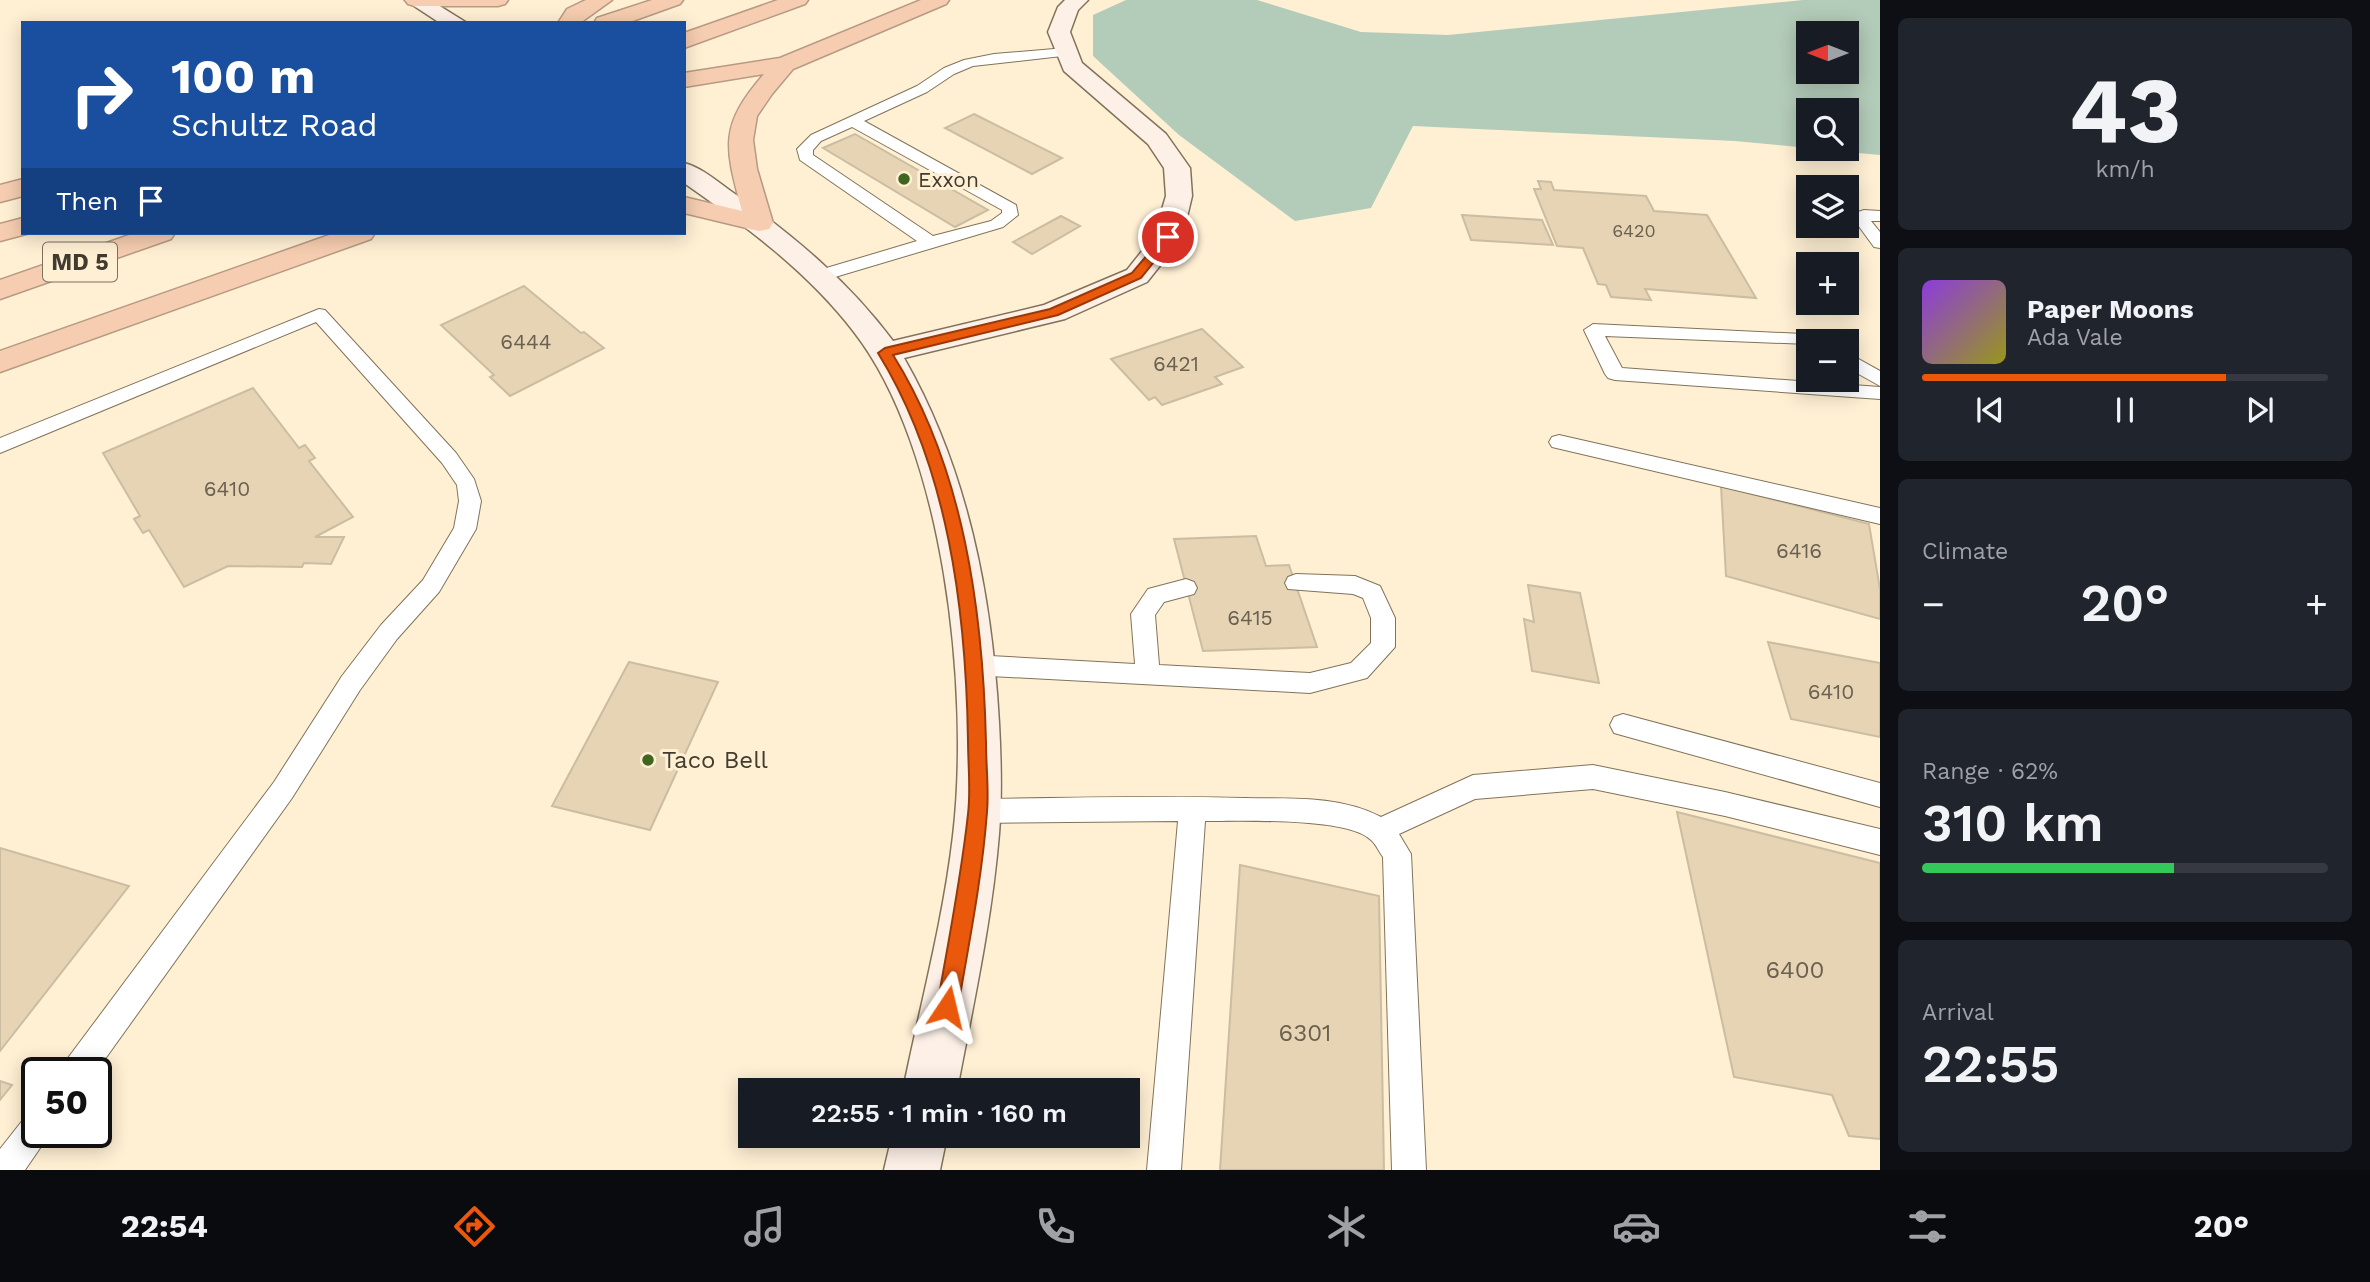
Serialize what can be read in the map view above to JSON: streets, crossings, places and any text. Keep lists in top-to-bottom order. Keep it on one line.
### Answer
{"streets":{"highway":["MD 5"]},"places":["Exxon","Taco Bell"],"house_numbers":["6420","6444","6421","6410","6416","6415","6410","6400","6301"],"north":"left","page":{"tile":[["43","km/h"],"Climate",["Range · 62%","310 km"],["Arrival","22:55"]],"map_buttons":["+","−"],"turn":["100 m","Schultz Road"],"then":"Then","song":["Paper Moons","Ada Vale"],"heat":["−","20°","+"],"limit":"50","trip":"22:55 · 1 min · 160 m","tabs":["22:54","20°"]}}
